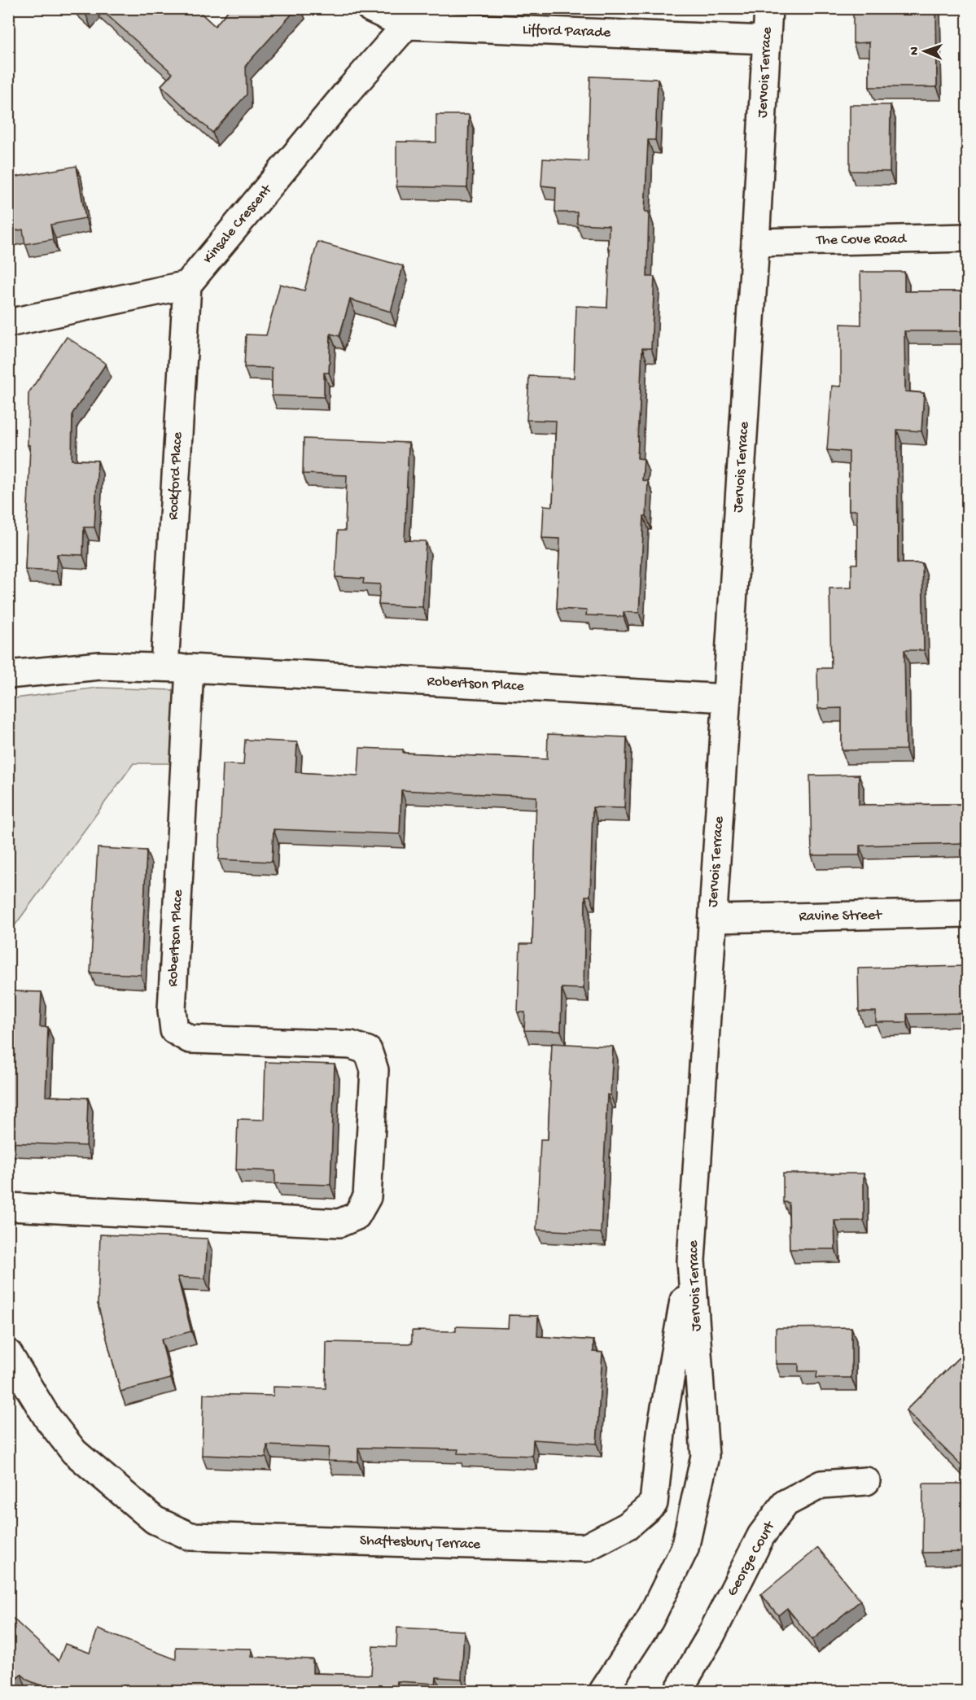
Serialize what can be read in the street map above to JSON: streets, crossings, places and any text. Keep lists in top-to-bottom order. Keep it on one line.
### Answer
{"streets":{"street":["Lifford Parade","Jervois Terrace","Kinsale Crescent","The Cove Road","Rockford Place","Robertson Place","Ravine Street","Shaftesbury Terrace","George Court"]},"crossings":[["Lifford Parade","Jervois Terrace"],["Lifford Parade","Kinsale Crescent"],["Jervois Terrace","The Cove Road"],["Jervois Terrace","Robertson Place"],["Jervois Terrace","Ravine Street"],["Jervois Terrace","Shaftesbury Terrace"],["Kinsale Crescent","Rockford Place"],["Rockford Place","Robertson Place"]],"north":"left"}
